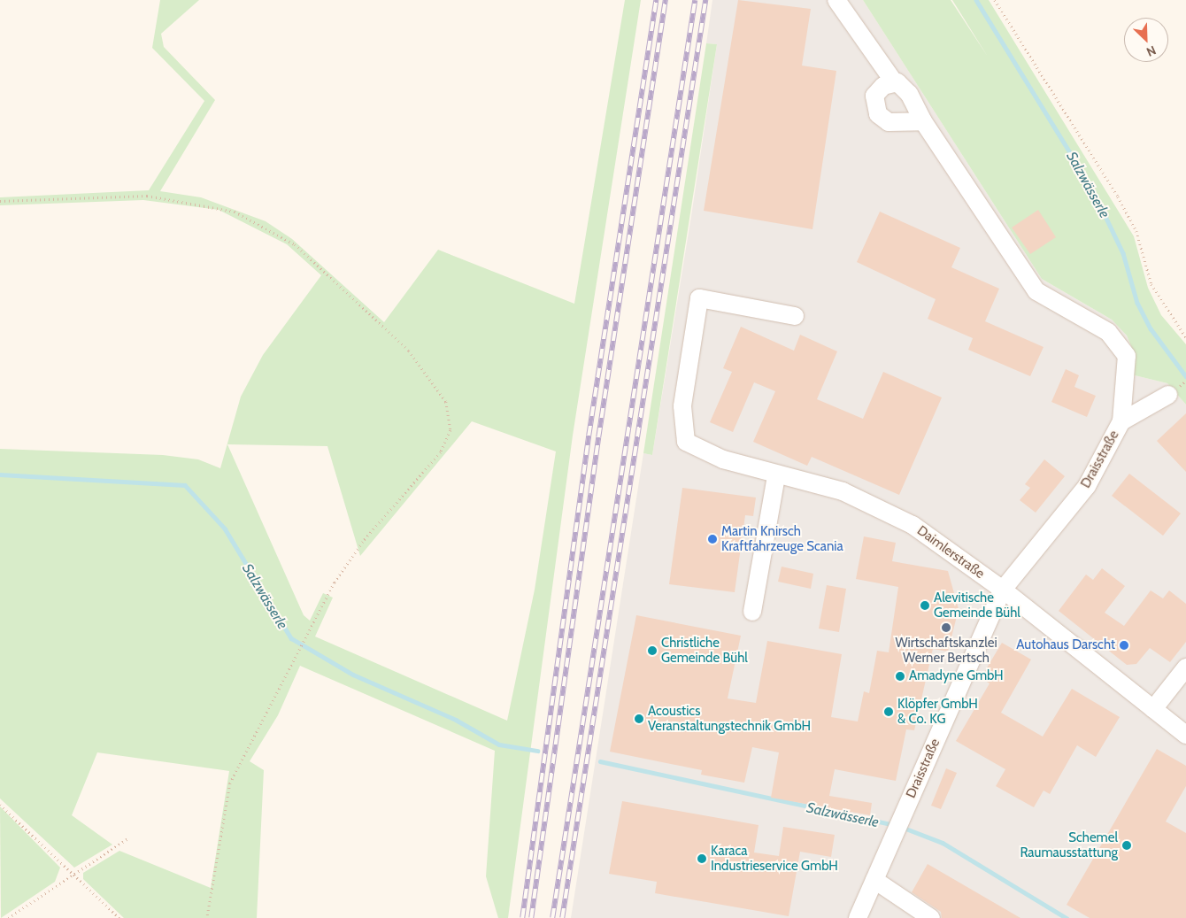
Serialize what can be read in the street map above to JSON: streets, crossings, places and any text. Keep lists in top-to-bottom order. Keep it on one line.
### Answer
{"streets":{"street":["Draisstraße","Daimlerstraße"]},"crossings":[["Draisstraße","Daimlerstraße"]],"water":["Salzwässerle"],"places":["Martin Knirsch Kraftfahrzeuge Scania","Alevitische Gemeinde Bühl","Wirtschaftskanzlei Werner Bertsch","Autohaus Darscht","Christliche Gemeinde Bühl","Amadyne GmbH","Klöpfer GmbH & Co. KG","Acoustics Veranstaltungstechnik GmbH","Schemel Raumausstattung","Karaca Industrieservice GmbH"],"north":"bottom right"}
